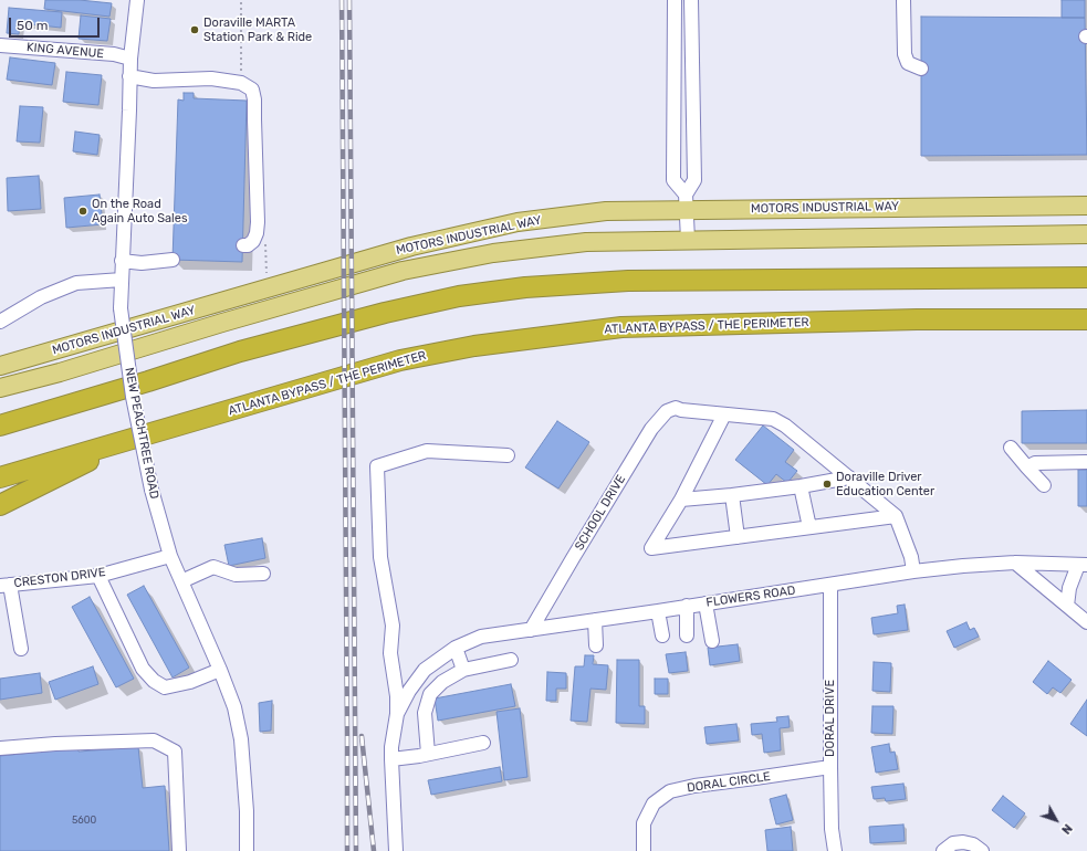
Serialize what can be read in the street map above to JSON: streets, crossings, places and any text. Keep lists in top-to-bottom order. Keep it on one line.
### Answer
{"streets":{"highway":["ATLANTA BYPASS / THE PERIMETER"],"main road":["MOTORS INDUSTRIAL WAY"],"street":["KING AVENUE","NEW PEACHTREE ROAD","SCHOOL DRIVE","CRESTON DRIVE","FLOWERS ROAD","DORAL DRIVE","DORAL CIRCLE"]},"crossings":[["KING AVENUE","NEW PEACHTREE ROAD"],["NEW PEACHTREE ROAD","CRESTON DRIVE"],["SCHOOL DRIVE","FLOWERS ROAD"],["FLOWERS ROAD","DORAL DRIVE"],["DORAL DRIVE","DORAL CIRCLE"]],"places":["Doraville MARTA Station Park & Ride","On the Road Again Auto Sales","Doraville Driver Education Center"],"house_numbers":["5600"],"scale_bar":"50 m","north":"bottom right"}
